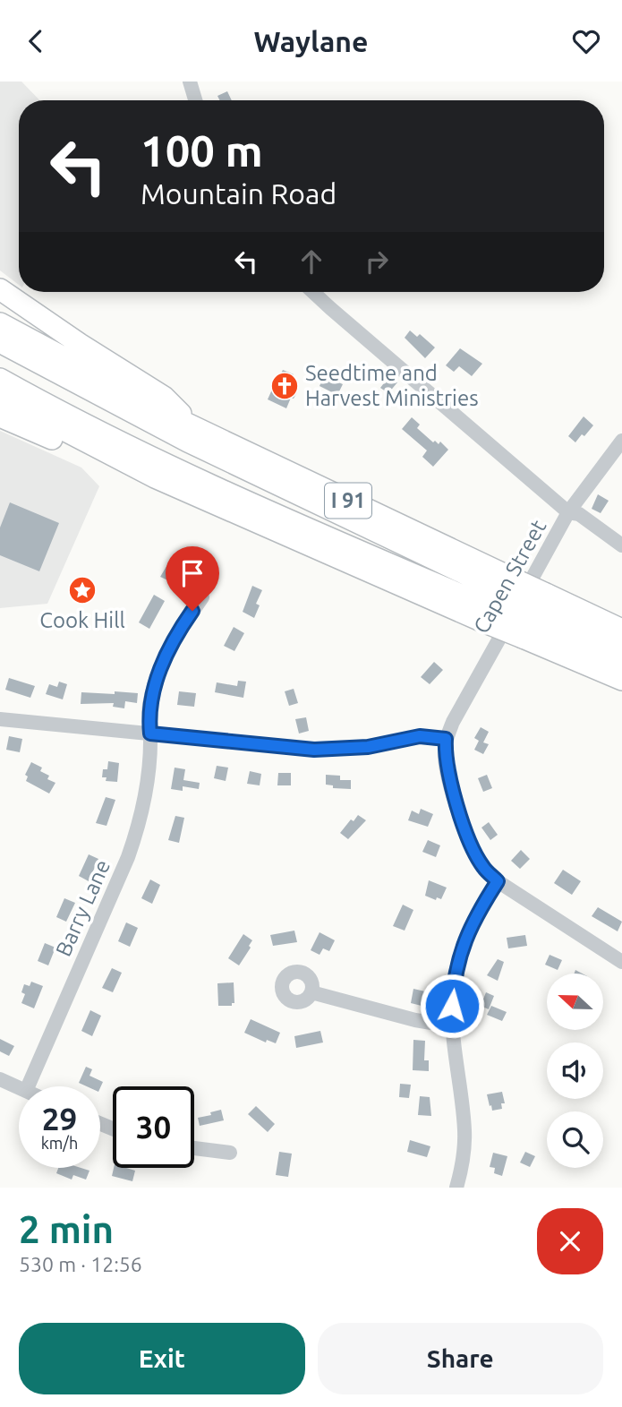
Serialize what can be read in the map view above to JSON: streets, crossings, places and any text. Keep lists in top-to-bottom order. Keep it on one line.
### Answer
{"streets":{"highway":["I 91"],"street":["Capen Street","Barry Lane"]},"places":{"church":["Seedtime and Harvest Ministries"],"place":["Cook Hill"]},"north":"left","page":{"header":"Waylane","turn":["100 m","Mountain Road"],"speed":"29 km/h","limit":"30","heading":["2 min","530 m · 12:56"],"buttons":["Exit","Share"]}}
